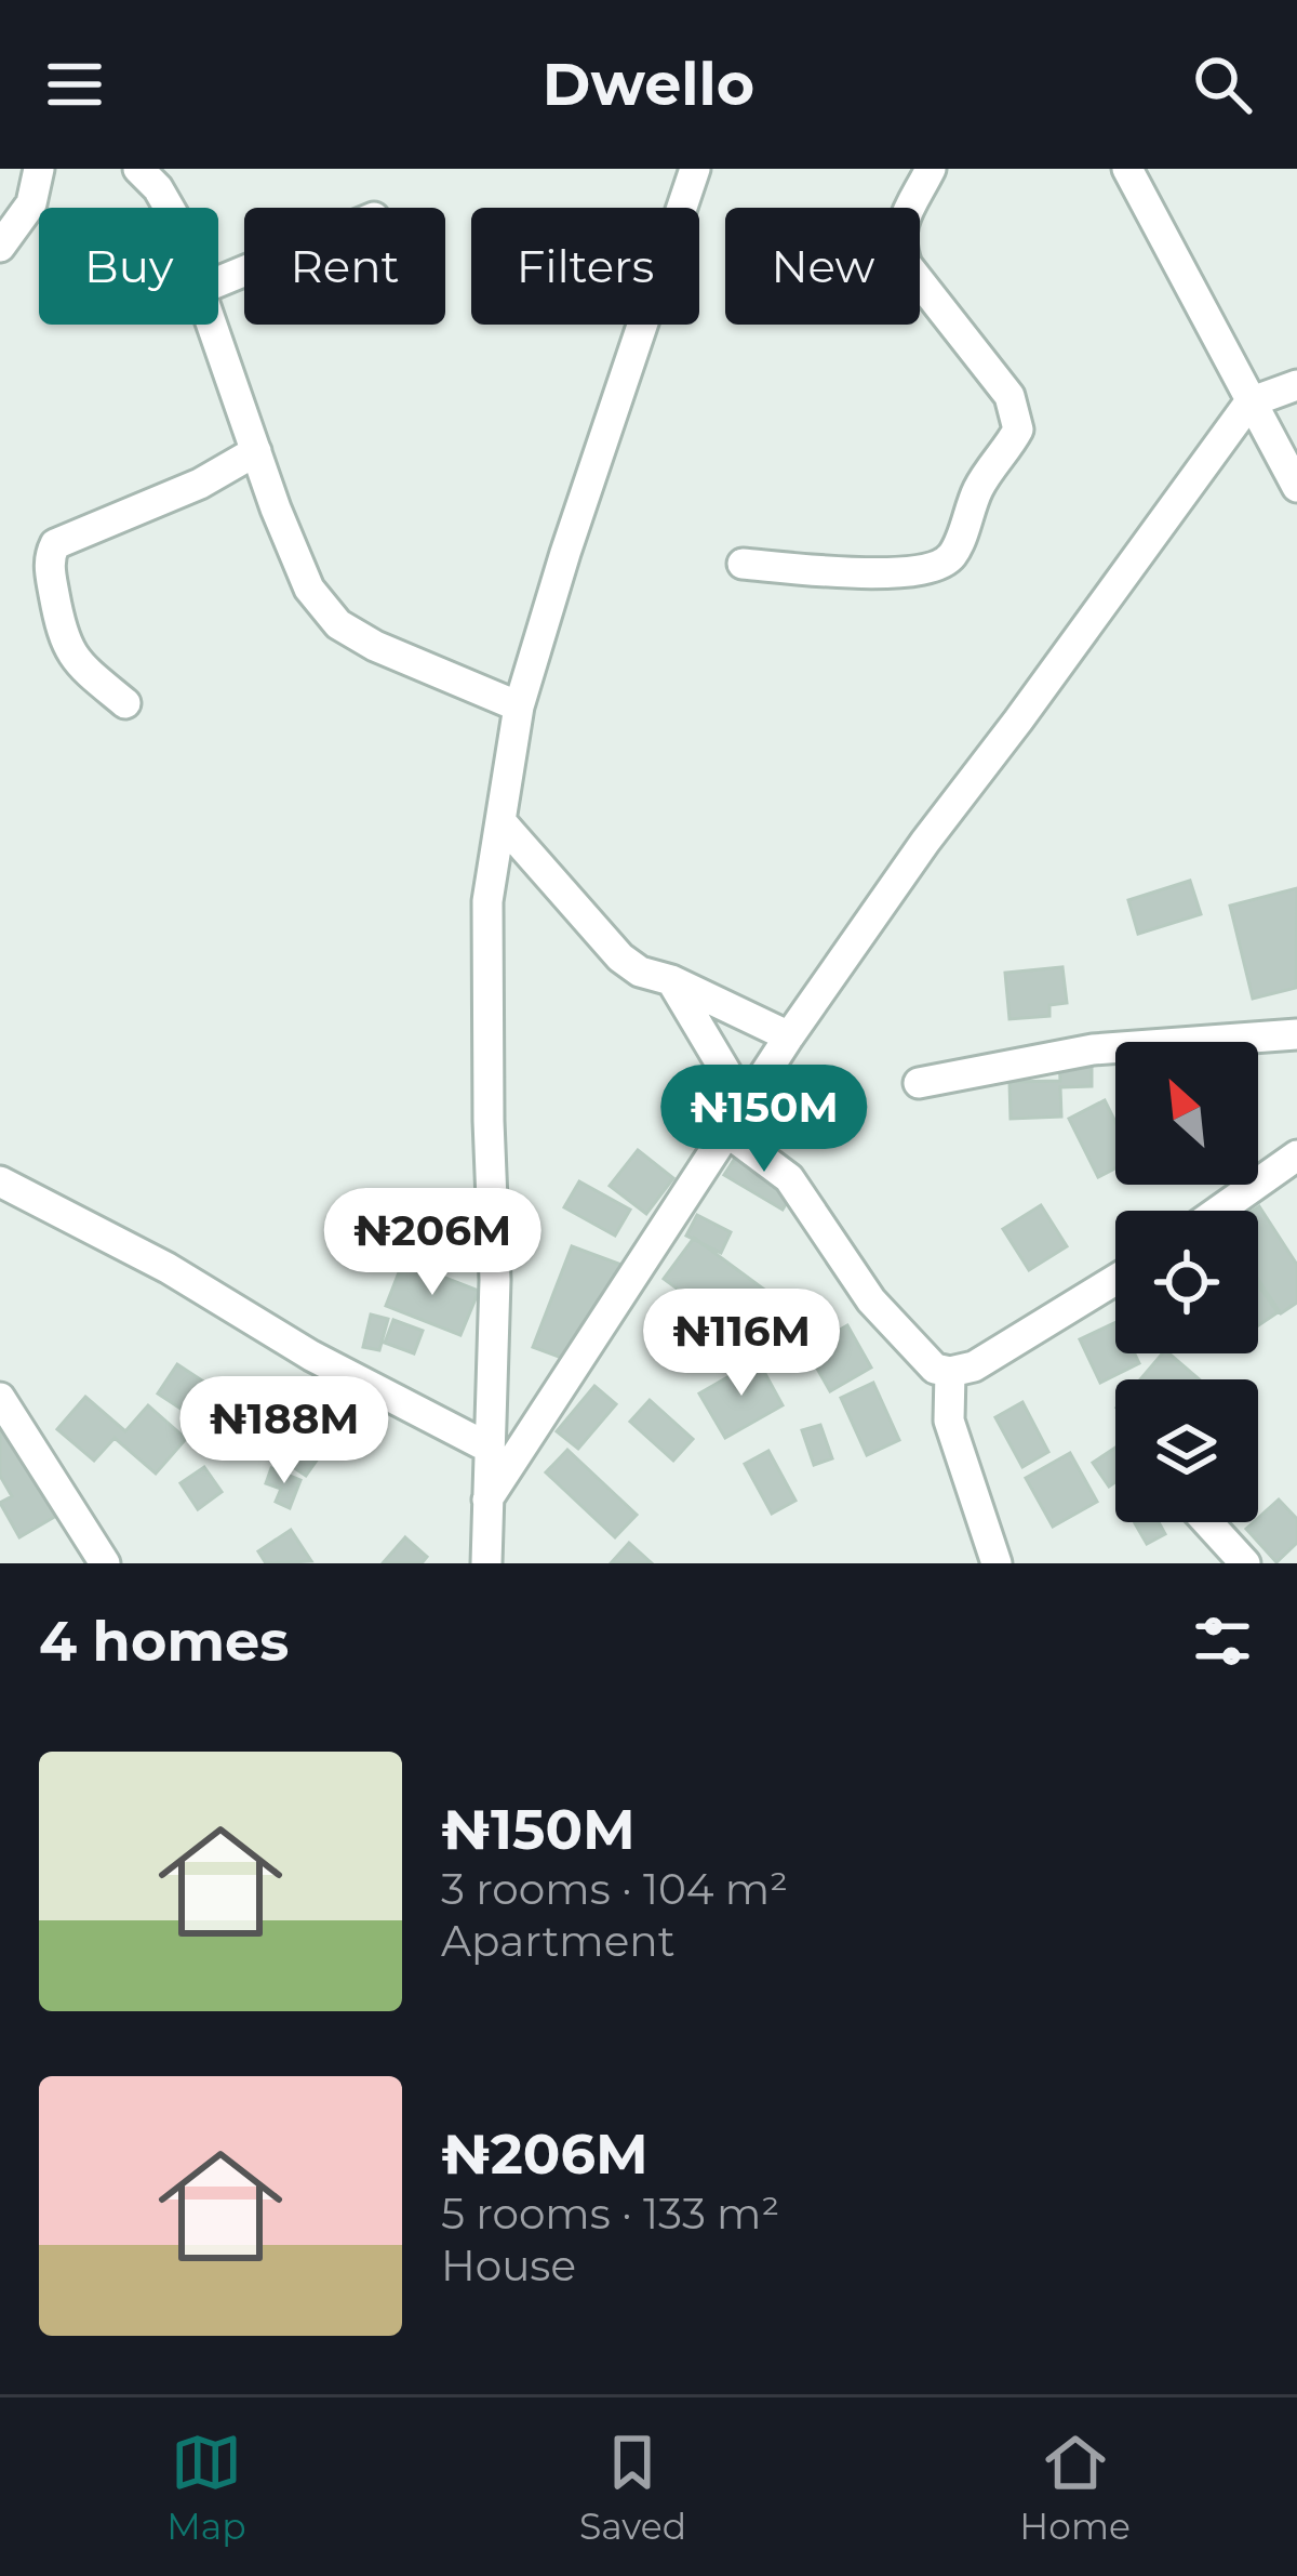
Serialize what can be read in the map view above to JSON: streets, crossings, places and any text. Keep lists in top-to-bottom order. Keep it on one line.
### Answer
{"north":"top left","page":{"header":"Dwello","chip":["Buy","Rent","Filters","New"],"price":["₦150M","₦206M","₦116M","₦188M"],"heading":"4 homes","list":[{"name":"₦150M","note":"3 rooms · 104 m² · Apartment"},{"name":"₦206M","note":"5 rooms · 133 m² · House"}],"tabs":["Map","Saved","Home"]}}
